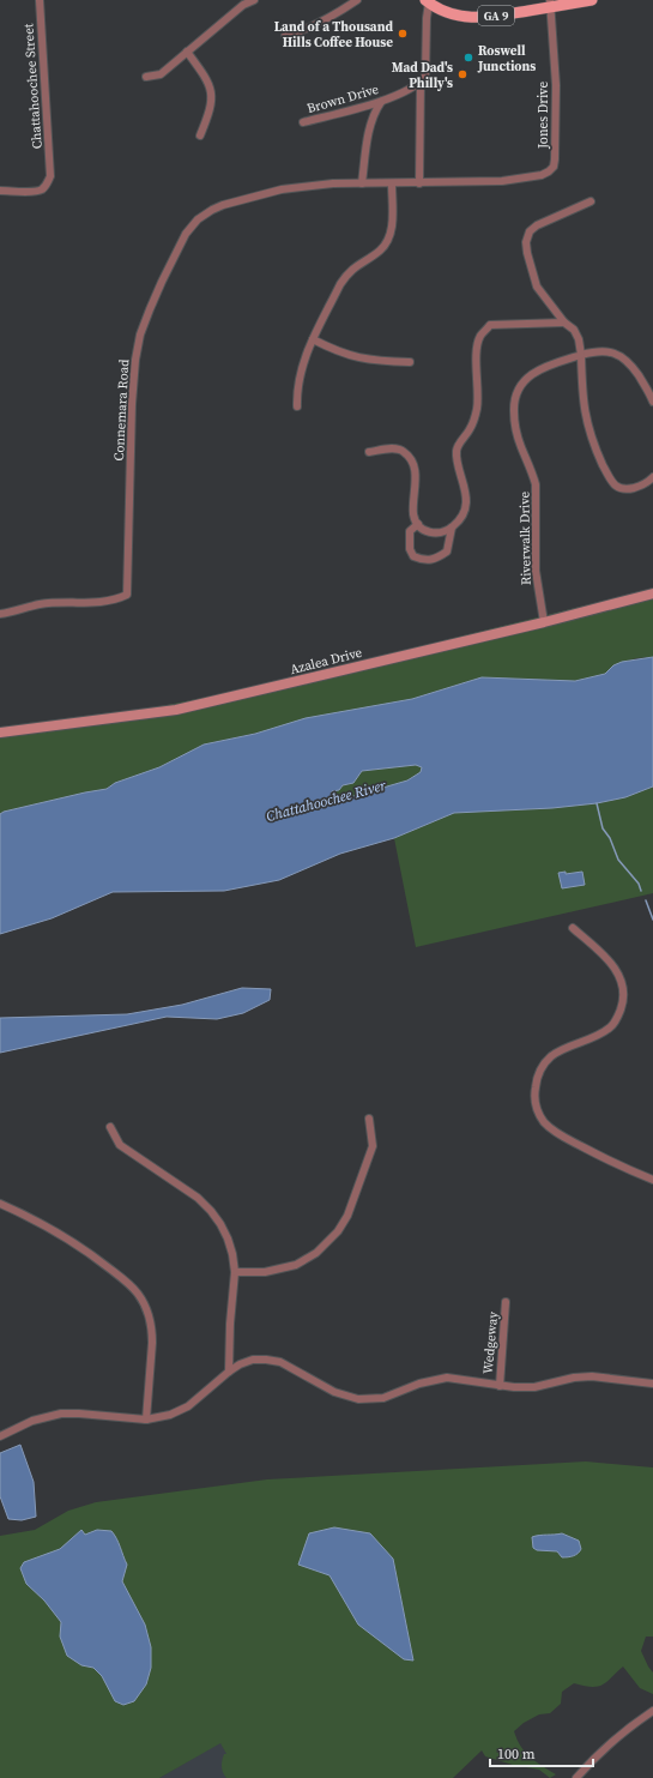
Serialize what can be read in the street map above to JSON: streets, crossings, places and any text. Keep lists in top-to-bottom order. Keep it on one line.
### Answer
{"streets":{"main road":["GA 9"],"street":["Chattahoochee Street","Brown Drive","Jones Drive","Connemara Road","Riverwalk Drive","Azalea Drive","Wedgeway"]},"crossings":[["GA 9","Jones Drive"],["Jones Drive","Connemara Road"],["Riverwalk Drive","Azalea Drive"]],"water":["Chattahoochee River"],"places":["Land of a Thousand Hills Coffee House","Roswell Junctions","Mad Dad's Philly's"],"scale_bar":"100 m"}
